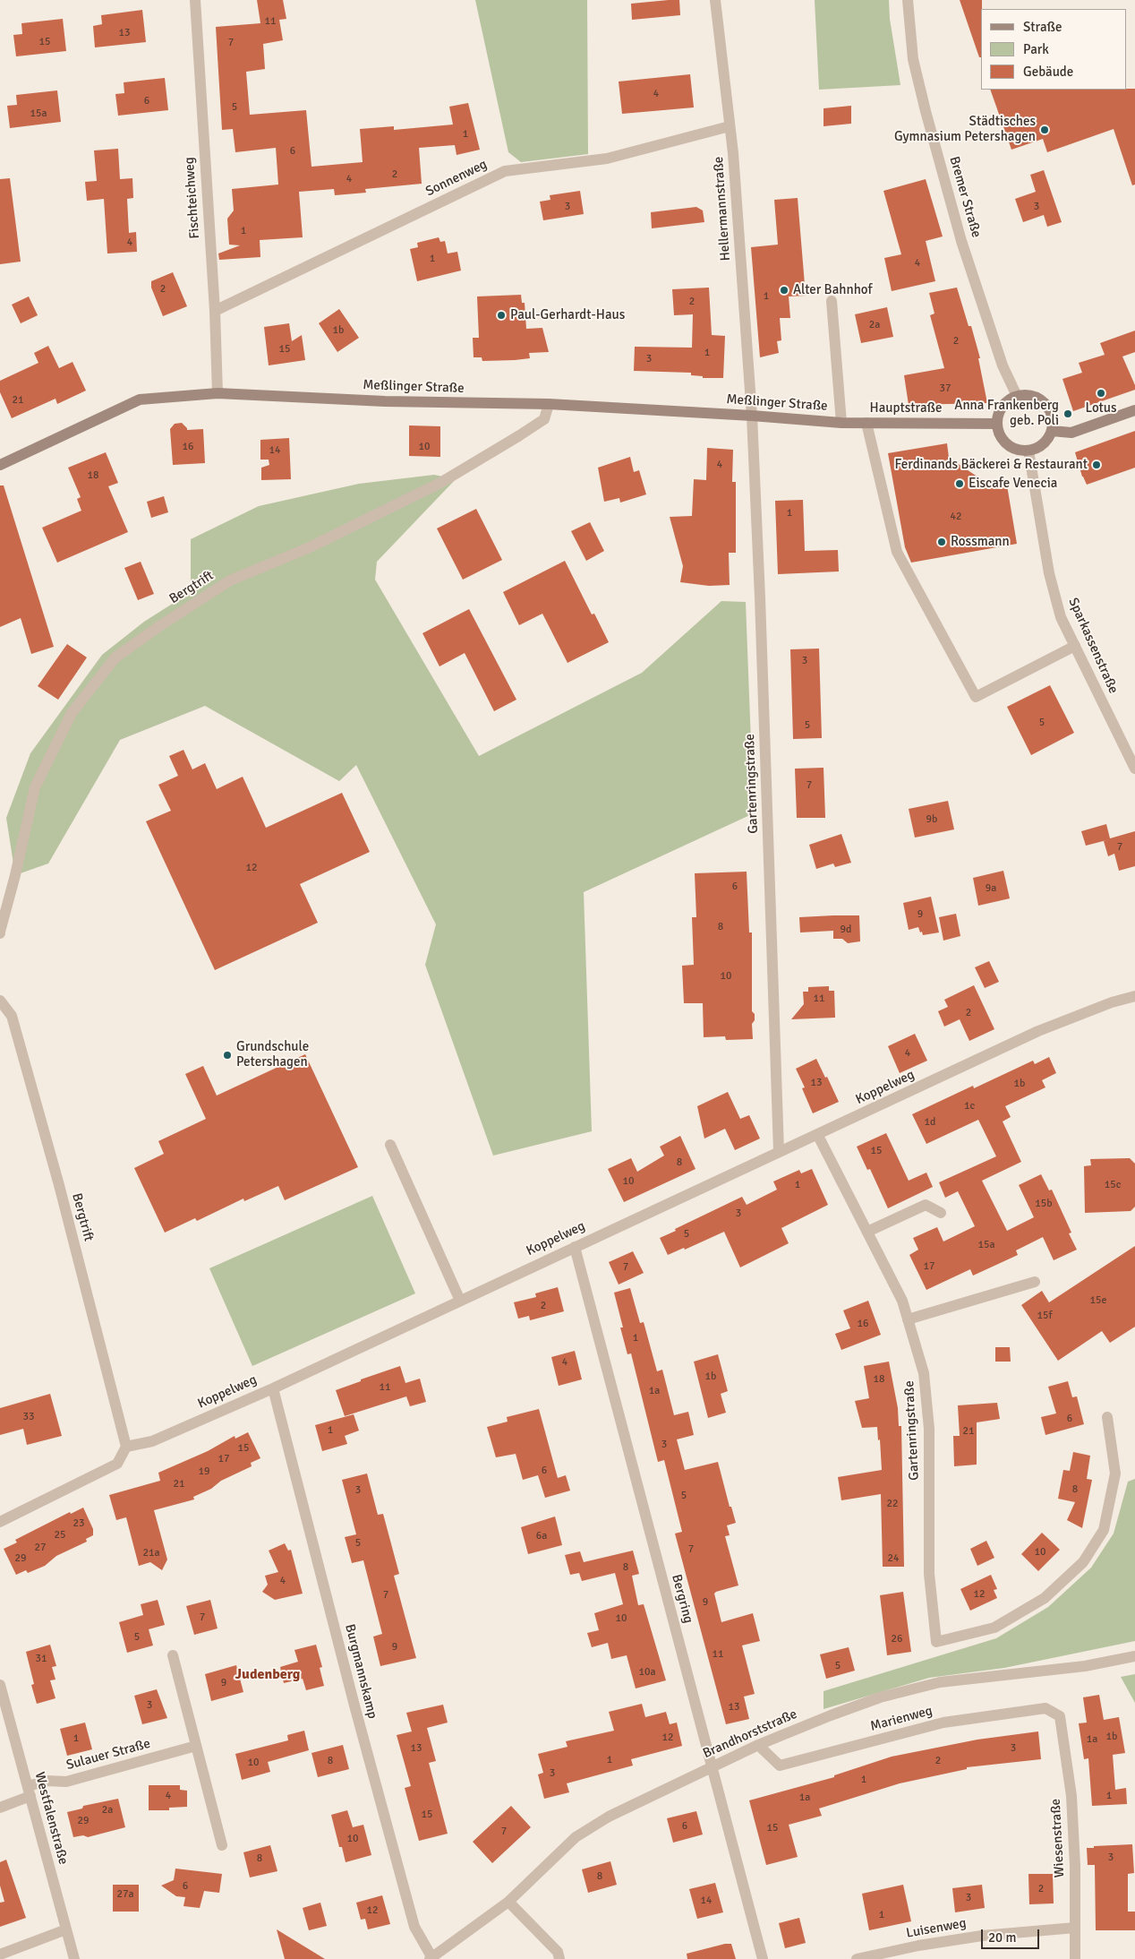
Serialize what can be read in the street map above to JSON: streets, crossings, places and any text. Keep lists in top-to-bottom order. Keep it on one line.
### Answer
{"streets":{"street":["Sonnenweg","Bremer Straße","Fischteichweg","Hellermannstraße","Meßlinger Straße","Hauptstraße","Bergtrift","Sparkassenstraße","Gartenringstraße","Koppelweg","Bergring","Burgmannskamp","Marienweg","Brandhorststraße","Sulauer Straße","Westfalenstraße","Wiesenstraße","Luisenweg"]},"crossings":[["Sonnenweg","Fischteichweg"],["Sonnenweg","Hellermannstraße"],["Bremer Straße","Hauptstraße"],["Bremer Straße","Sparkassenstraße"],["Fischteichweg","Meßlinger Straße"],["Hellermannstraße","Meßlinger Straße"],["Hellermannstraße","Gartenringstraße"],["Meßlinger Straße","Hauptstraße"],["Meßlinger Straße","Bergtrift"],["Meßlinger Straße","Gartenringstraße"],["Hauptstraße","Sparkassenstraße"],["Bergtrift","Koppelweg"],["Gartenringstraße","Koppelweg"],["Koppelweg","Bergring"],["Koppelweg","Burgmannskamp"],["Bergring","Brandhorststraße"],["Burgmannskamp","Brandhorststraße"],["Marienweg","Brandhorststraße"],["Marienweg","Wiesenstraße"],["Sulauer Straße","Westfalenstraße"],["Wiesenstraße","Luisenweg"]],"districts":["Judenberg"],"places":["Städtisches Gymnasium Petershagen","Alter Bahnhof","Paul-Gerhardt-Haus","Lotus","Anna Frankenberg geb. Poli","Ferdinands Bäckerei & Restaurant","Eiscafe Venecia","Rossmann","Grundschule Petershagen"],"house_numbers":["11","13","15","7","4","6","5","15a","1","6","2","4","3","3","1","4","1","4","2","1","2","2a","1b","2","15","1","3","37","21","16","10","14","4","18","1","42","3","5","5","7","9b","7","12","6","9a","9","8","9d","10","11","2","4","13","1b","1c","1d","15","8","10","1","15c","15b","3","5","15a","17","7","15e","2","15f","16","1","4","1b","18","11","1a","33","6","1","21","3","15","17","6","19","21","8","3","5","22","23","25","6a","5","27","7","10","21a","29","24","8","4","12","7","9","7","10","5","26","9","11","31","5","10a","9","3","13","1b","12","1","1a","13","3","1","8","2","10","3","1","4","1","1a","2a","15","29","6","15","7","10","3","8","8","6","2","27a","3","14","12","1"],"legend":["Straße","Park","Gebäude"],"scale_bar":"20 m"}
